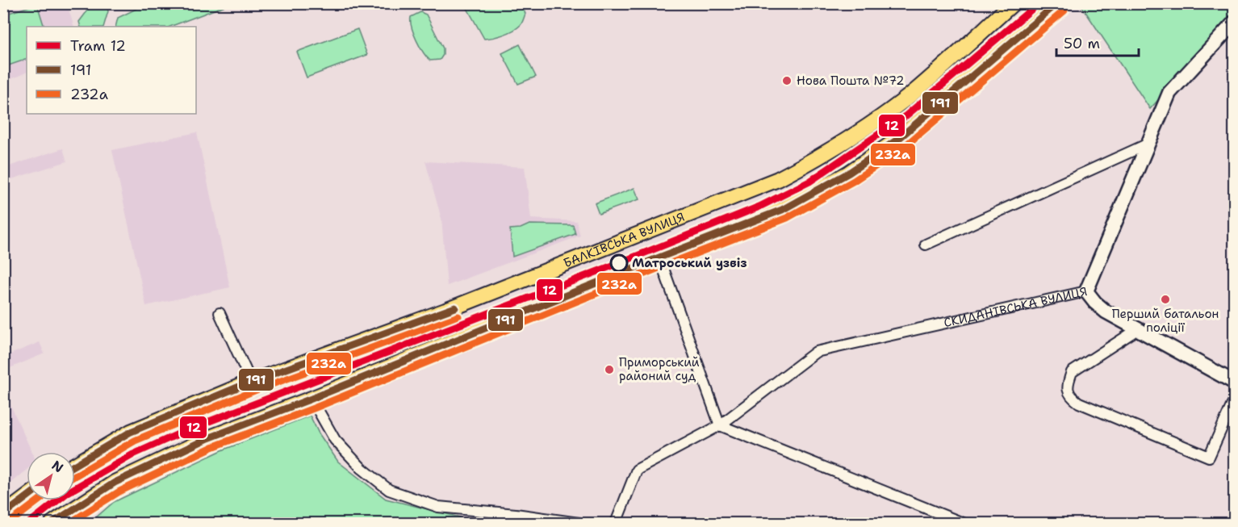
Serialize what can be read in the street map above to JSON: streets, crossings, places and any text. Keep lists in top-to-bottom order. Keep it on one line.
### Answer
{"streets":{"main road":["БАЛКІВСЬКА ВУЛИЦЯ"],"street":["СКИДАНІВСЬКА ВУЛИЦЯ"]},"places":["Нова Пошта №72","Матроський узвіз","Перший батальон поліції","Приморський районий суд"],"lines":["tram line 12","transit line 191","transit line 232а"],"legend":["Tram 12","191","232а"],"scale_bar":"50 m","north":"top right"}
